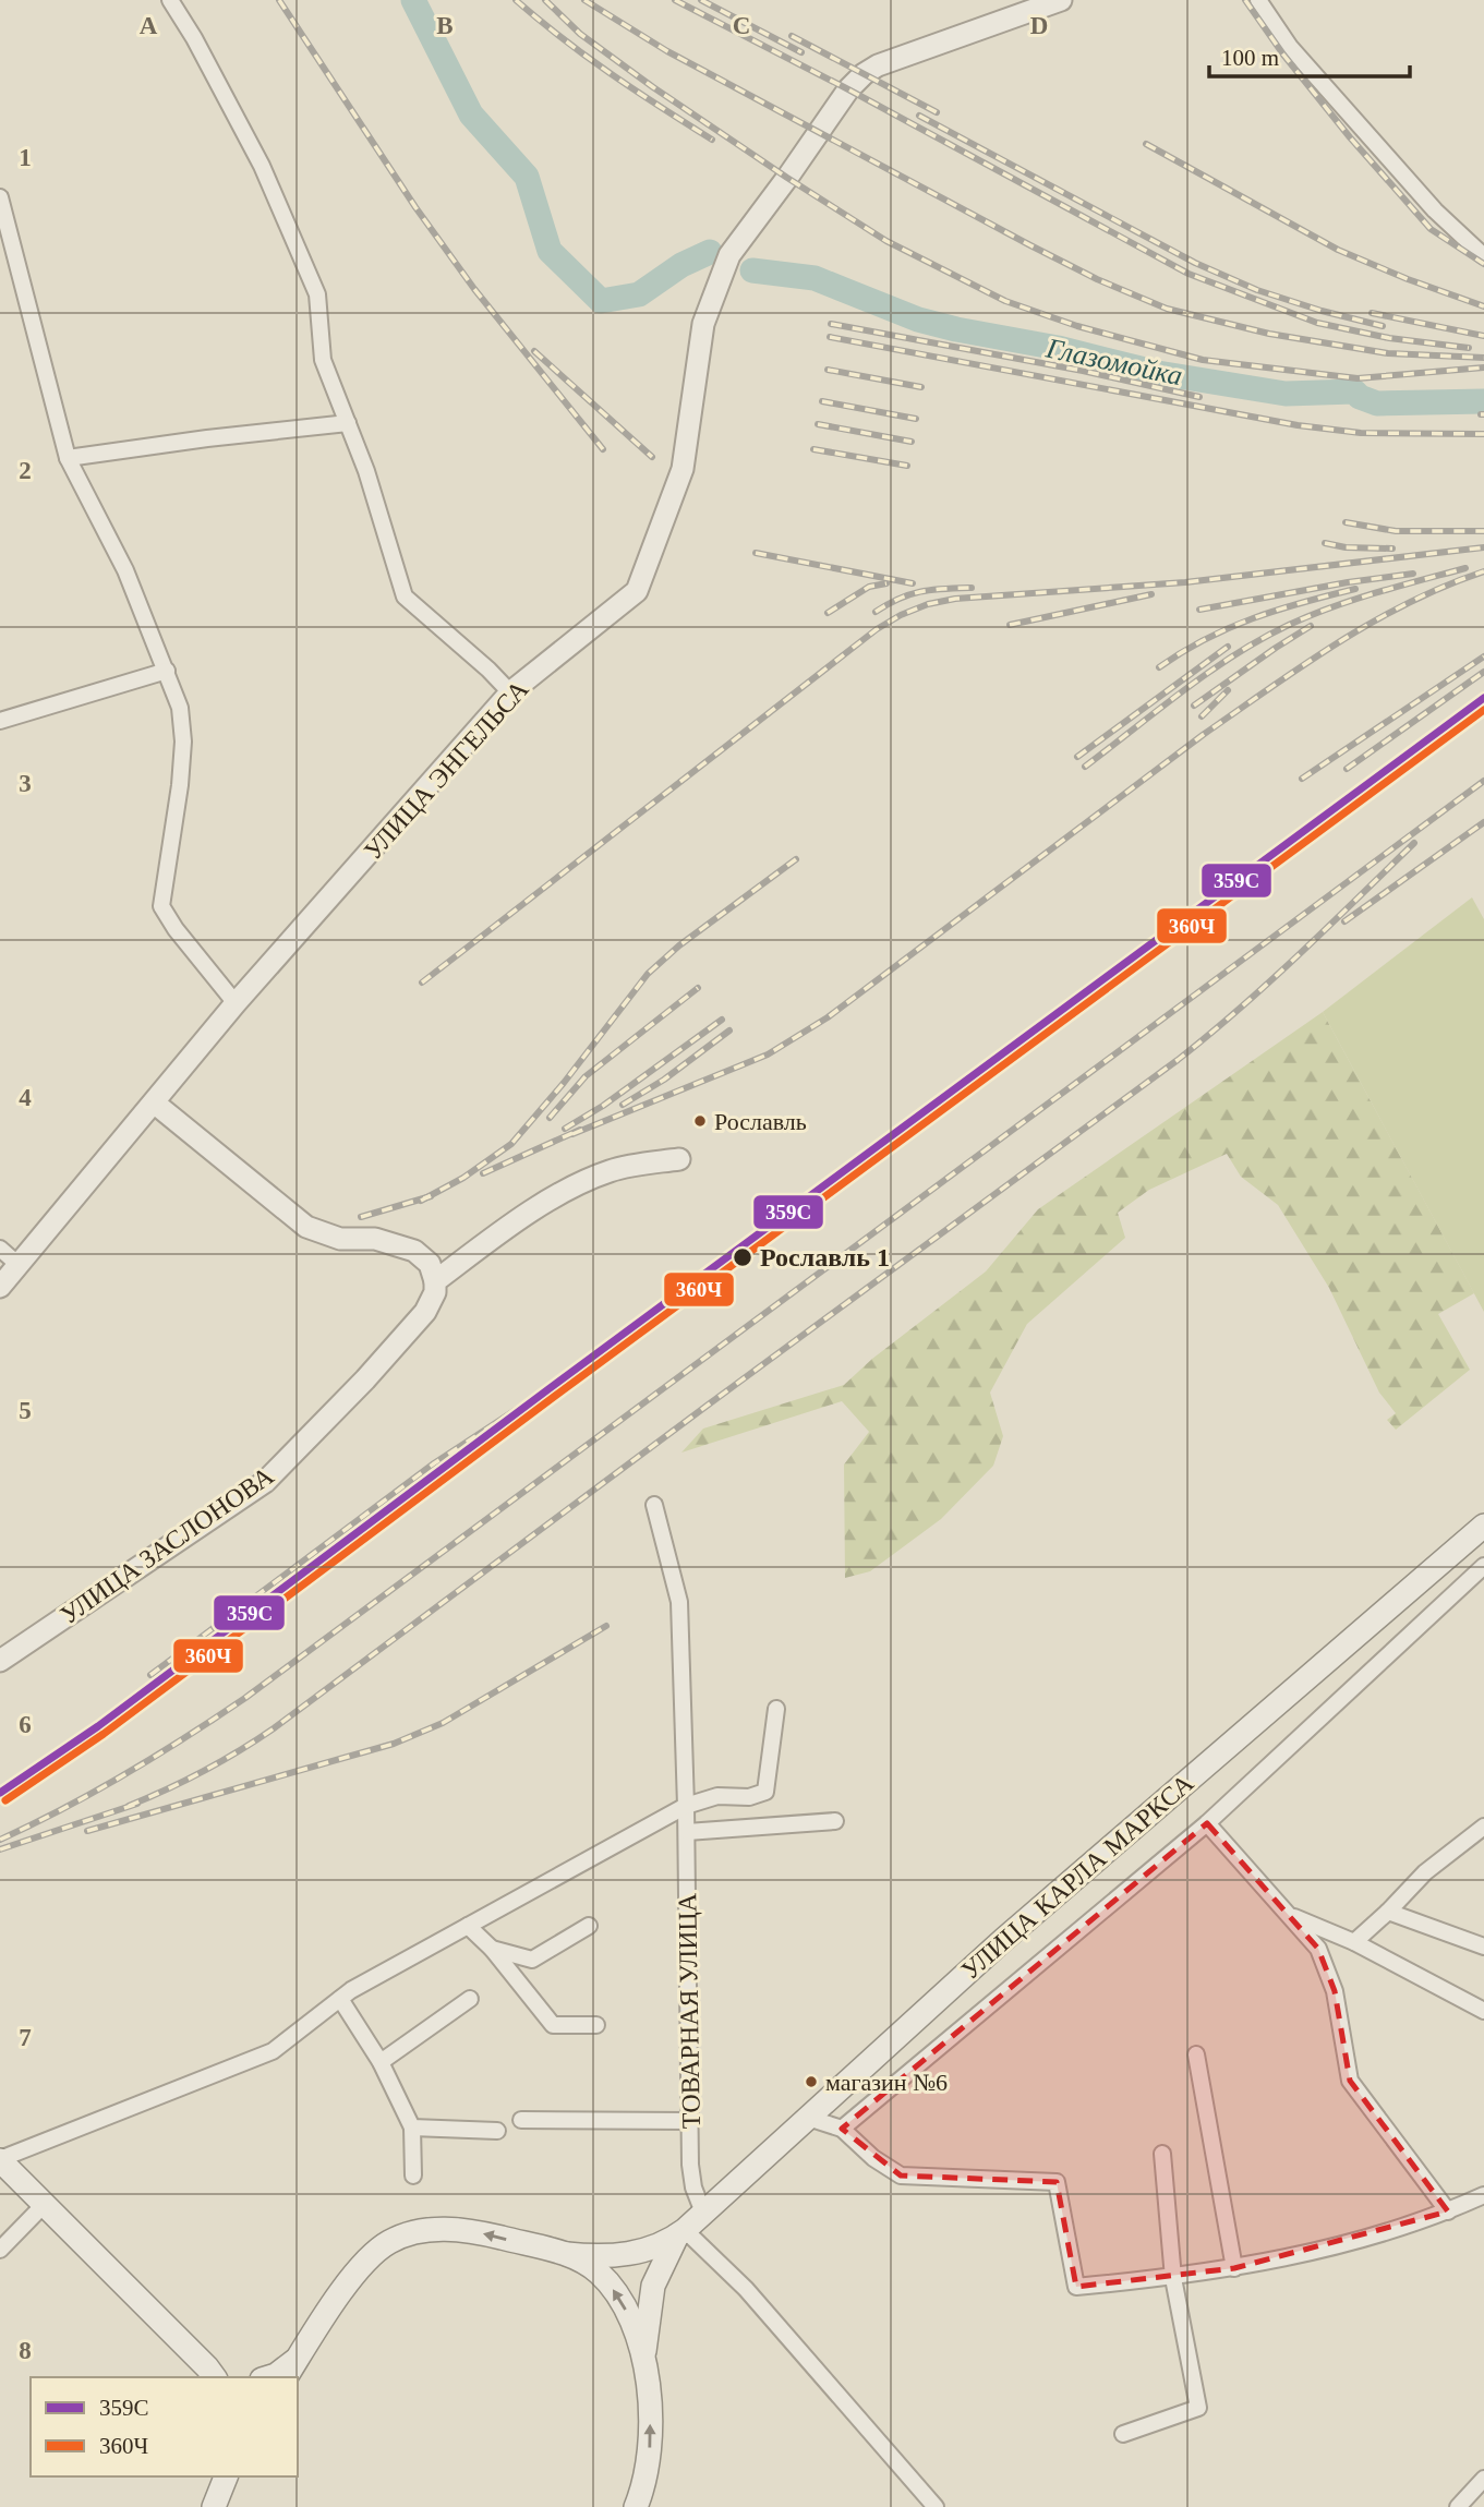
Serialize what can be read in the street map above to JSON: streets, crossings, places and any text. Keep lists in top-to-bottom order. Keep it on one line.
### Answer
{"streets":{"main road":["УЛИЦА КАРЛА МАРКСА"],"street":["УЛИЦА ЭНГЕЛЬСА","УЛИЦА ЗАСЛОНОВА","ТОВАРНАЯ УЛИЦА"]},"crossings":[["УЛИЦА КАРЛА МАРКСА","ТОВАРНАЯ УЛИЦА"]],"water":["Глазомойка"],"places":["Рославль","Рославль 1","магазин №6"],"lines":["transit line 359С","transit line 360Ч"],"legend":["359С","360Ч"],"scale_bar":"100 m","grid":{"columns":["A","B","C","D"],"rows":["1","2","3","4","5","6","7","8"]}}
